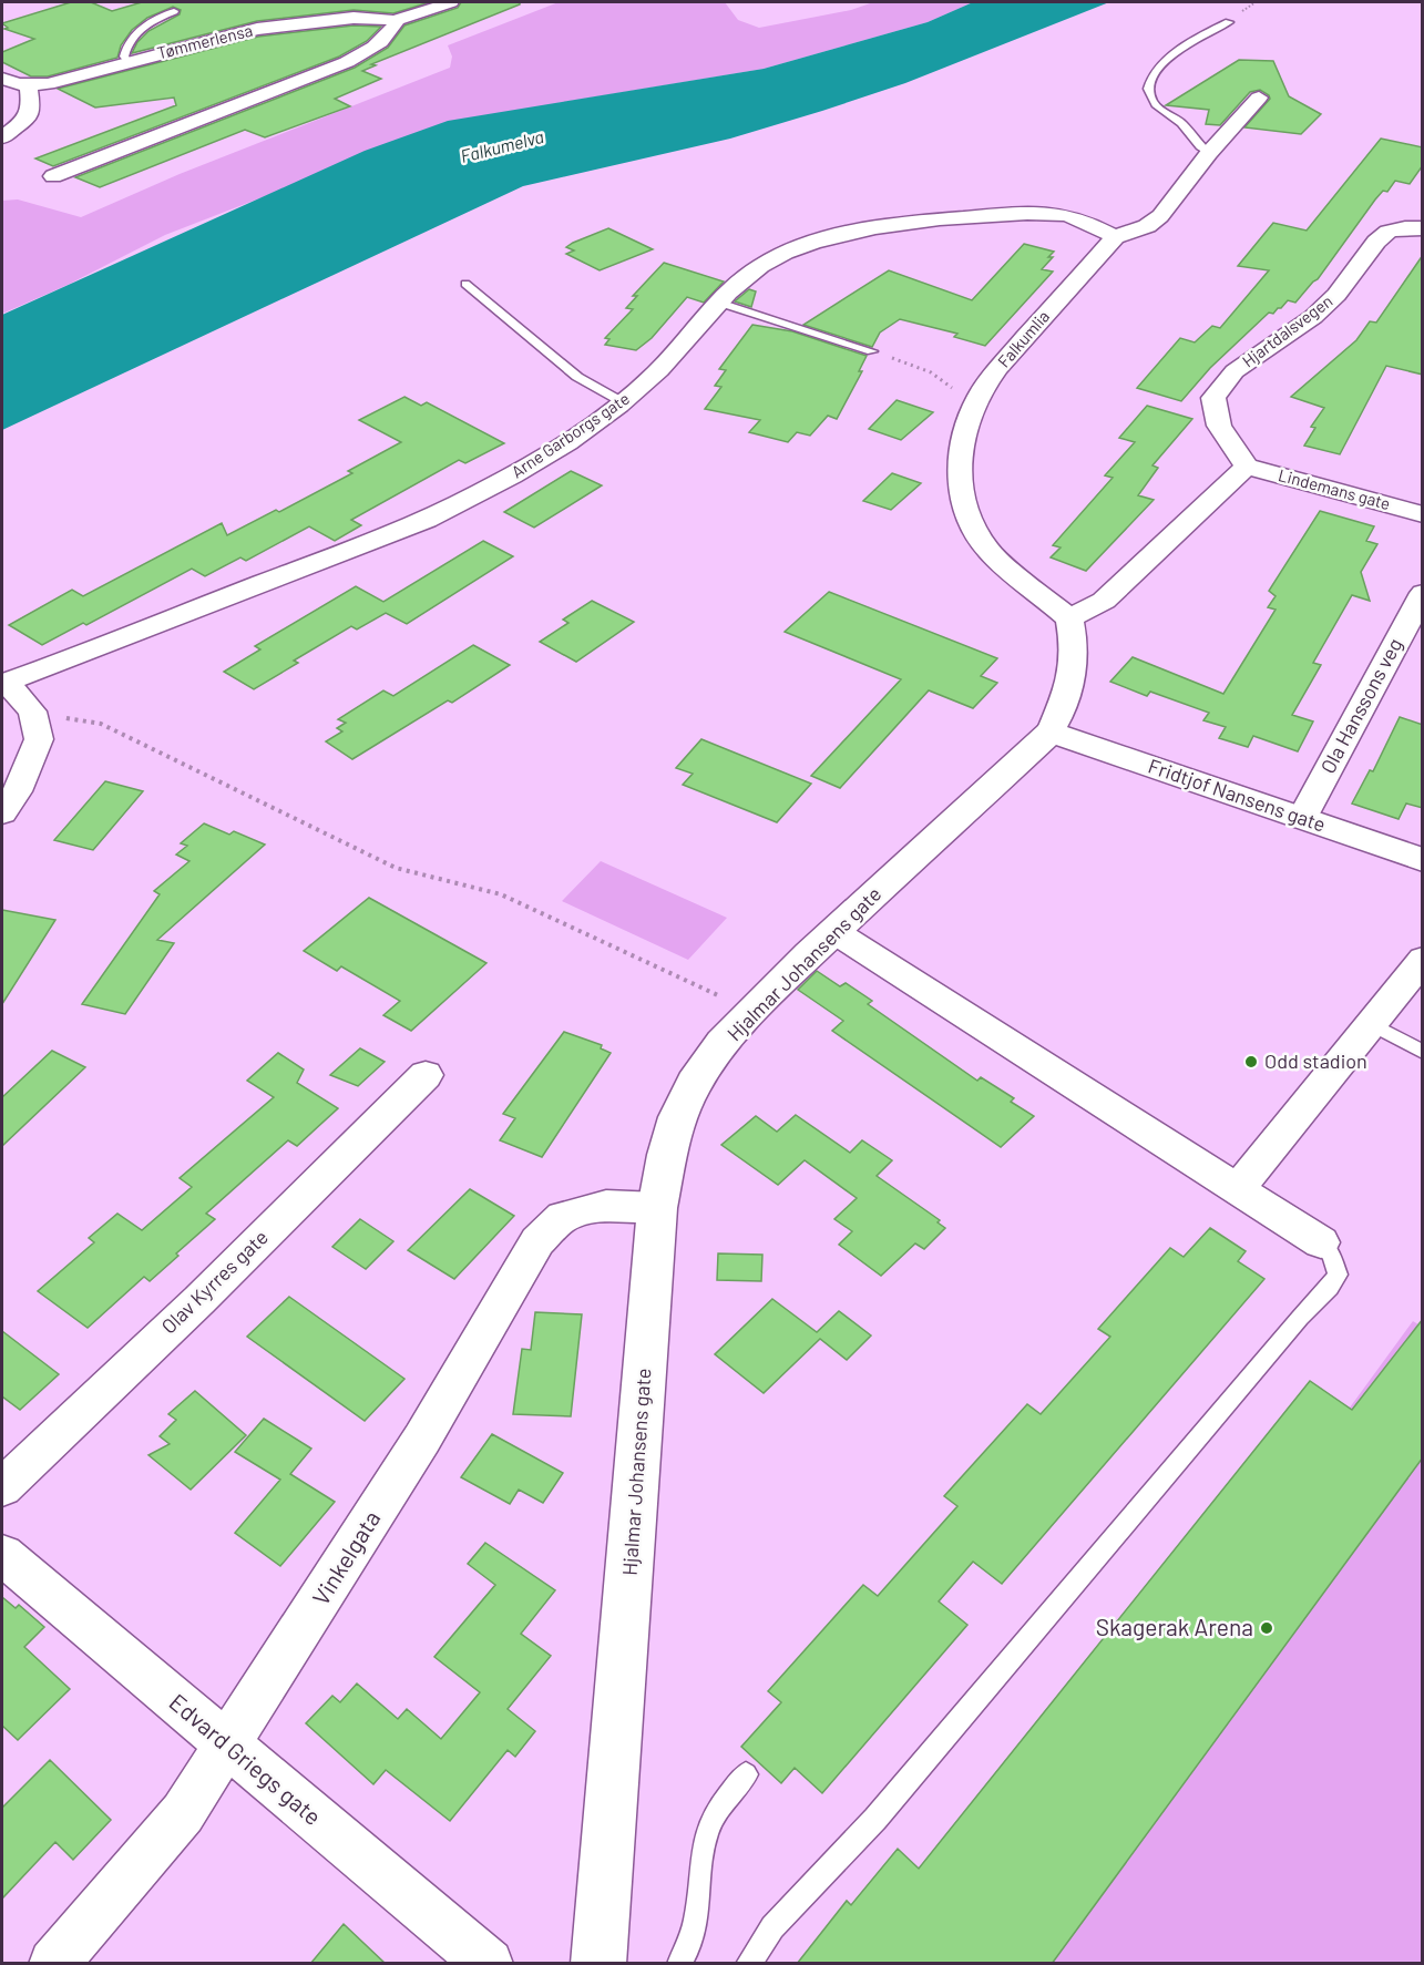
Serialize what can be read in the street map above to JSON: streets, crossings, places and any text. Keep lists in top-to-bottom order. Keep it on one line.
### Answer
{"streets":{"street":["Tømmerlensa","Hjartdalsvegen","Falkumlia","Arne Garborgs gate","Lindemans gate","Ola Hanssons veg","Fridtjof Nansens gate","Hjalmar Johansens gate","Olav Kyrres gate","Vinkelgata","Edvard Griegs gate"]},"crossings":[["Hjartdalsvegen","Lindemans gate"],["Falkumlia","Arne Garborgs gate"],["Falkumlia","Hjalmar Johansens gate"],["Ola Hanssons veg","Fridtjof Nansens gate"],["Fridtjof Nansens gate","Hjalmar Johansens gate"],["Hjalmar Johansens gate","Vinkelgata"],["Vinkelgata","Edvard Griegs gate"]],"water":["Falkumelva"],"places":["Odd stadion","Skagerak Arena"]}
